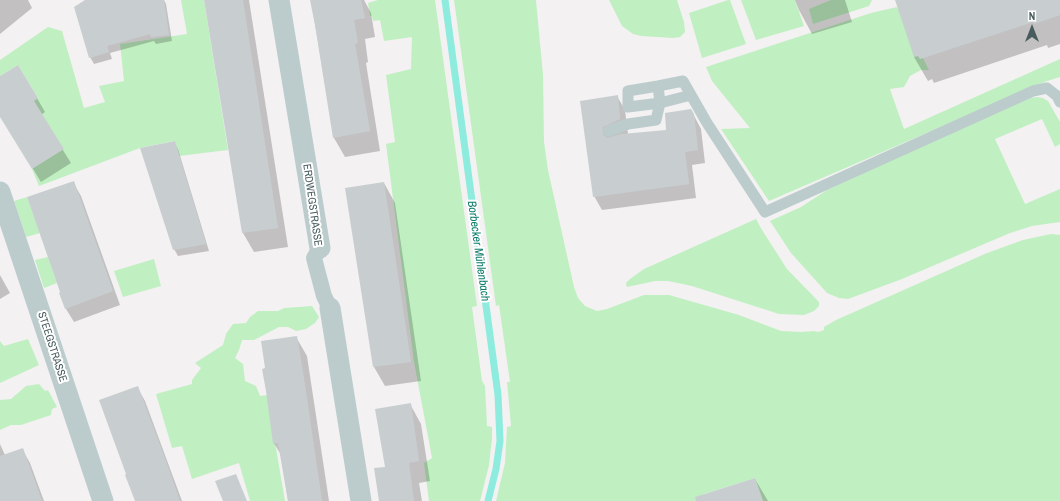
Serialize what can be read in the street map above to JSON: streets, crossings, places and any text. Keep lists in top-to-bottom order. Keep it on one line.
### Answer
{"streets":{"street":["ERDWEGSTRASSE","STEEGSTRASSE"]},"water":["Borbecker Mühlenbach"],"north":"top"}
